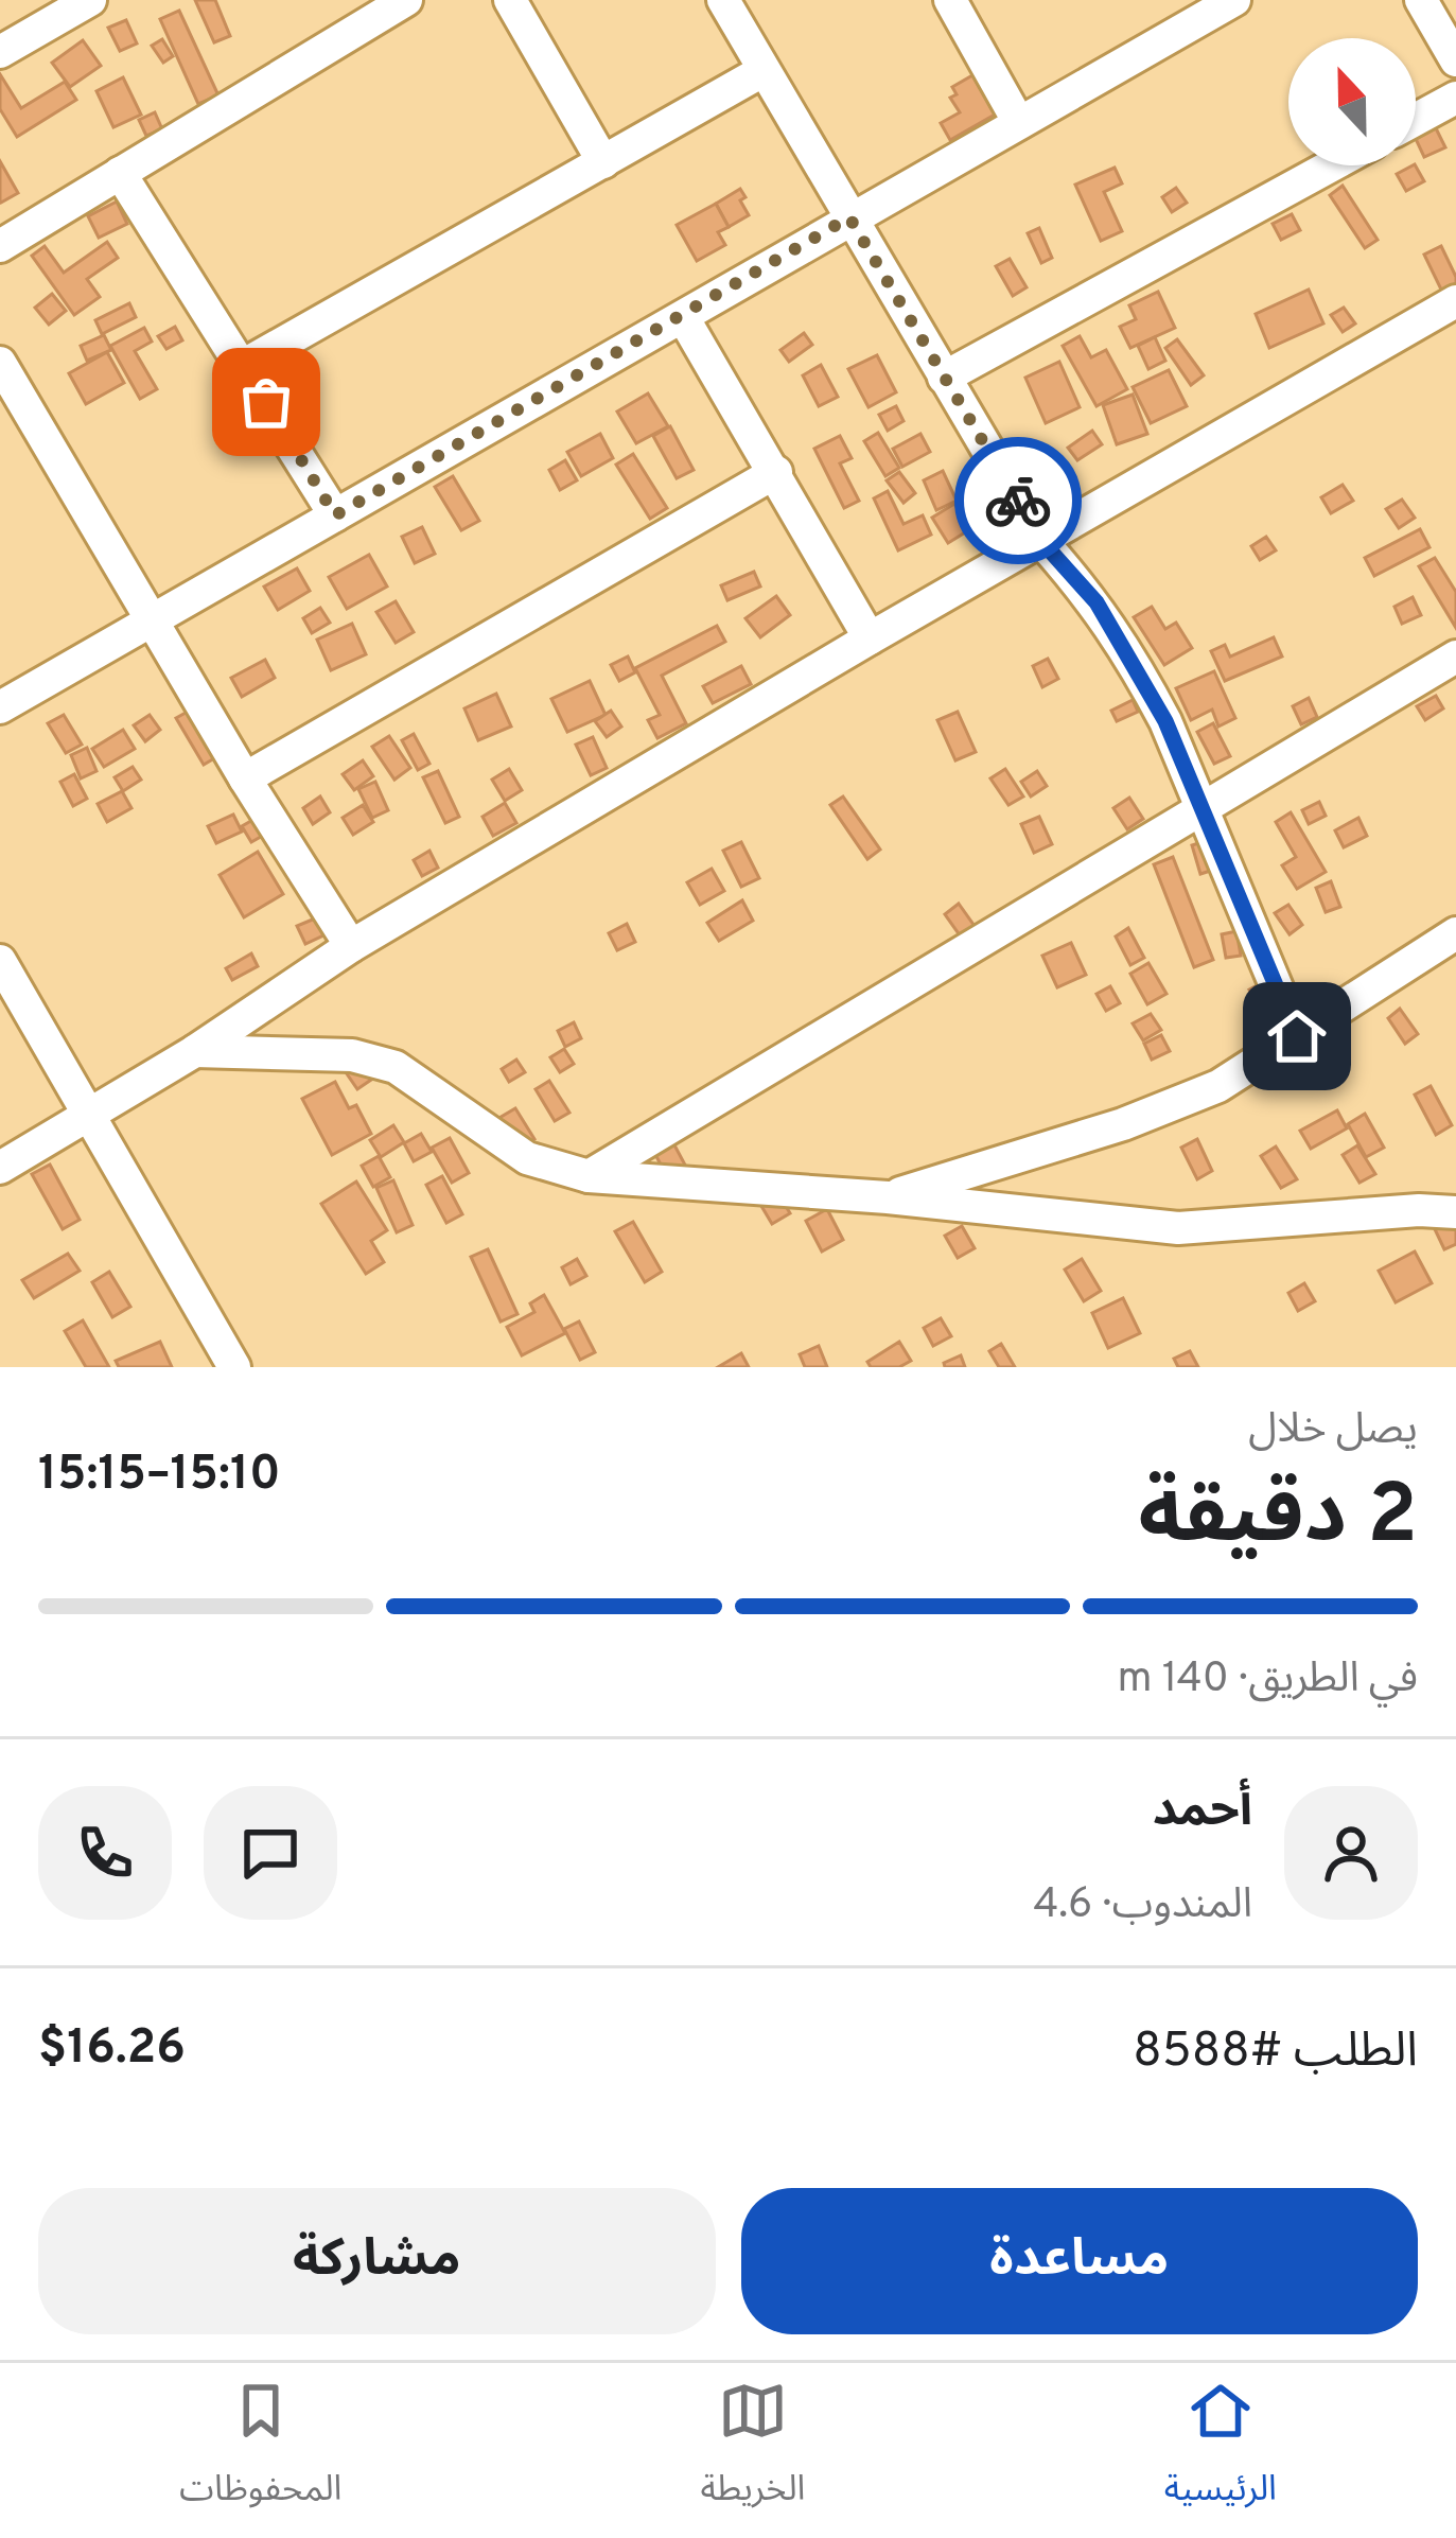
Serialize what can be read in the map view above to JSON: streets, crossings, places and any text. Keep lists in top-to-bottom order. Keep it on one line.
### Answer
{"north":"top","page":{"heading":["2 دقيقة","يصل خلال","15:10–15:15"],"panel":["أحمد","المندوب · 4.6","الطلب #8588","$16.26"],"bar":"في الطريق · 140 m","buttons":["مساعدة","مشاركة"],"tabs":["الرئيسية","الخريطة","المحفوظات"]}}
